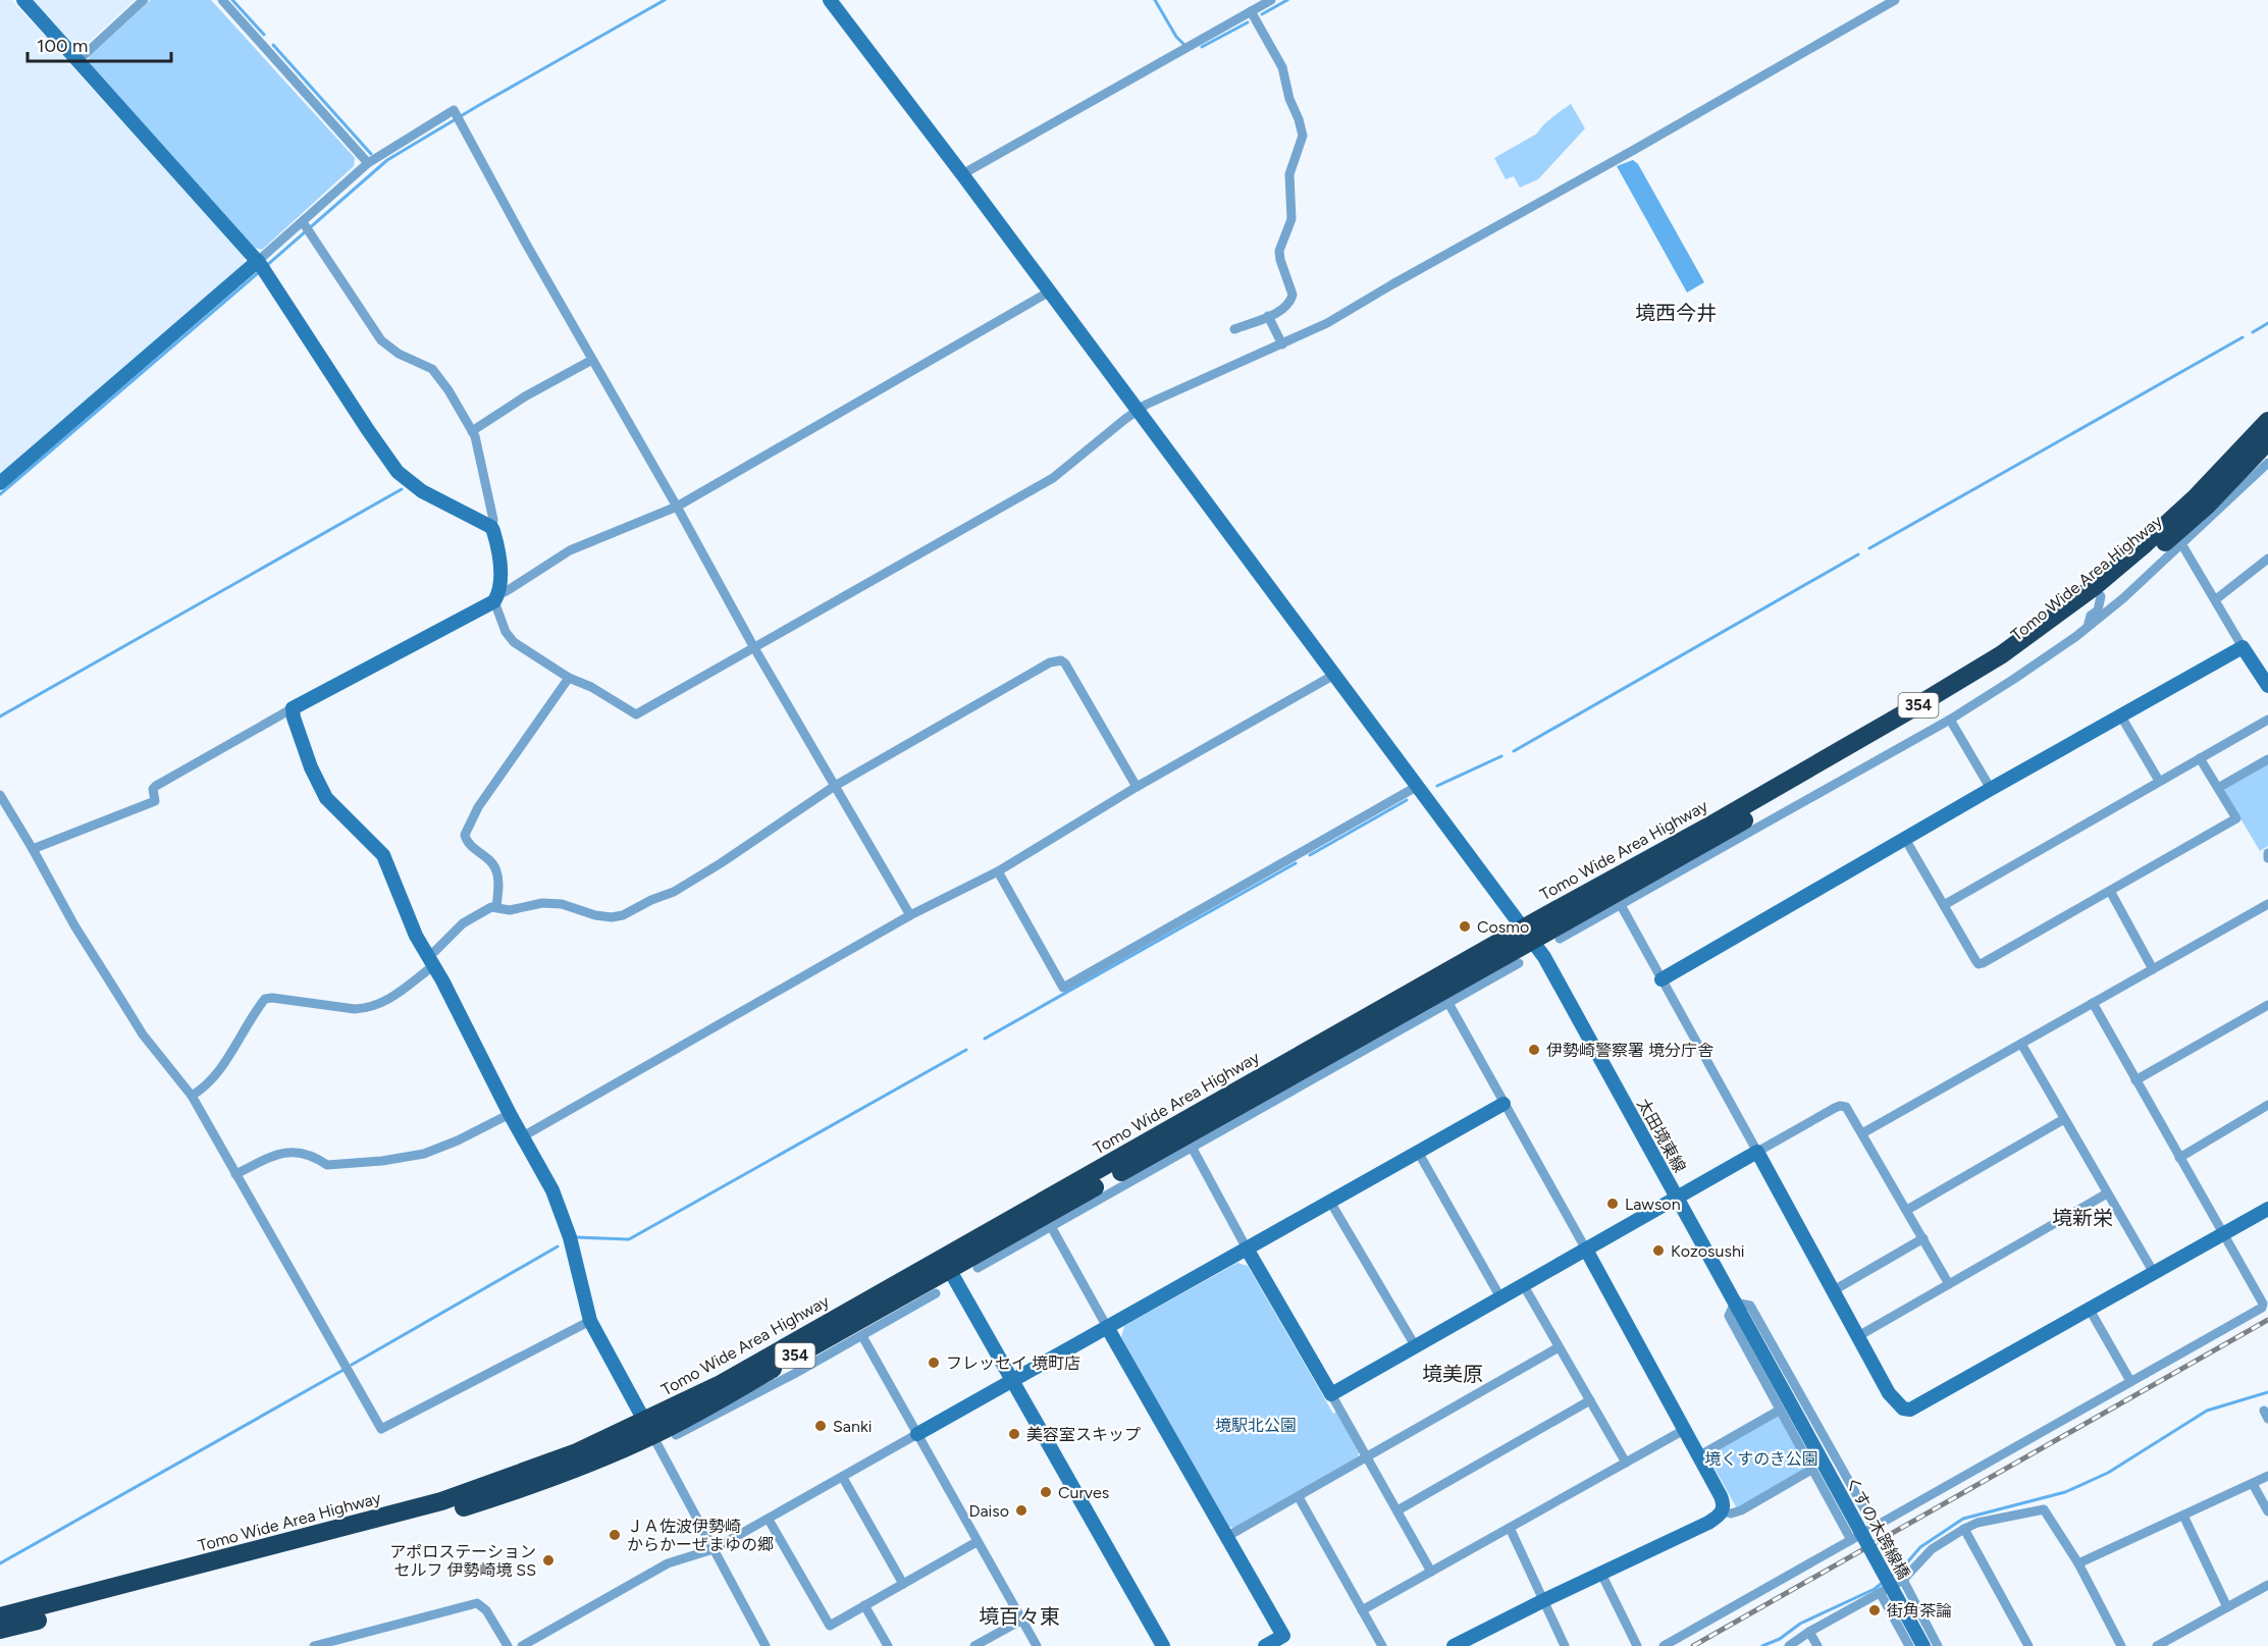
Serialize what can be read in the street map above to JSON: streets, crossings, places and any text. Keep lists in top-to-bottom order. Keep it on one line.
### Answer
{"streets":{"highway":["Tomo Wide Area Highway","354"],"street":["太田境東線","くすの木跨線橋"]},"crossings":[["Tomo Wide Area Highway","太田境東線"],["太田境東線","くすの木跨線橋"]],"districts":["境西今井","境新栄","境美原","境百々東"],"parks":["境駅北公園","境くすのき公園"],"places":["Cosmo","伊勢崎警察署 境分庁舎","Lawson","Kozosushi","フレッセイ 境町店","Sanki","美容室スキップ","Curves","Daiso","ＪＡ佐波伊勢崎 からかーぜまゆの郷","アポロステーション セルフ 伊勢崎境 SS","街角茶論"],"scale_bar":"100 m"}
